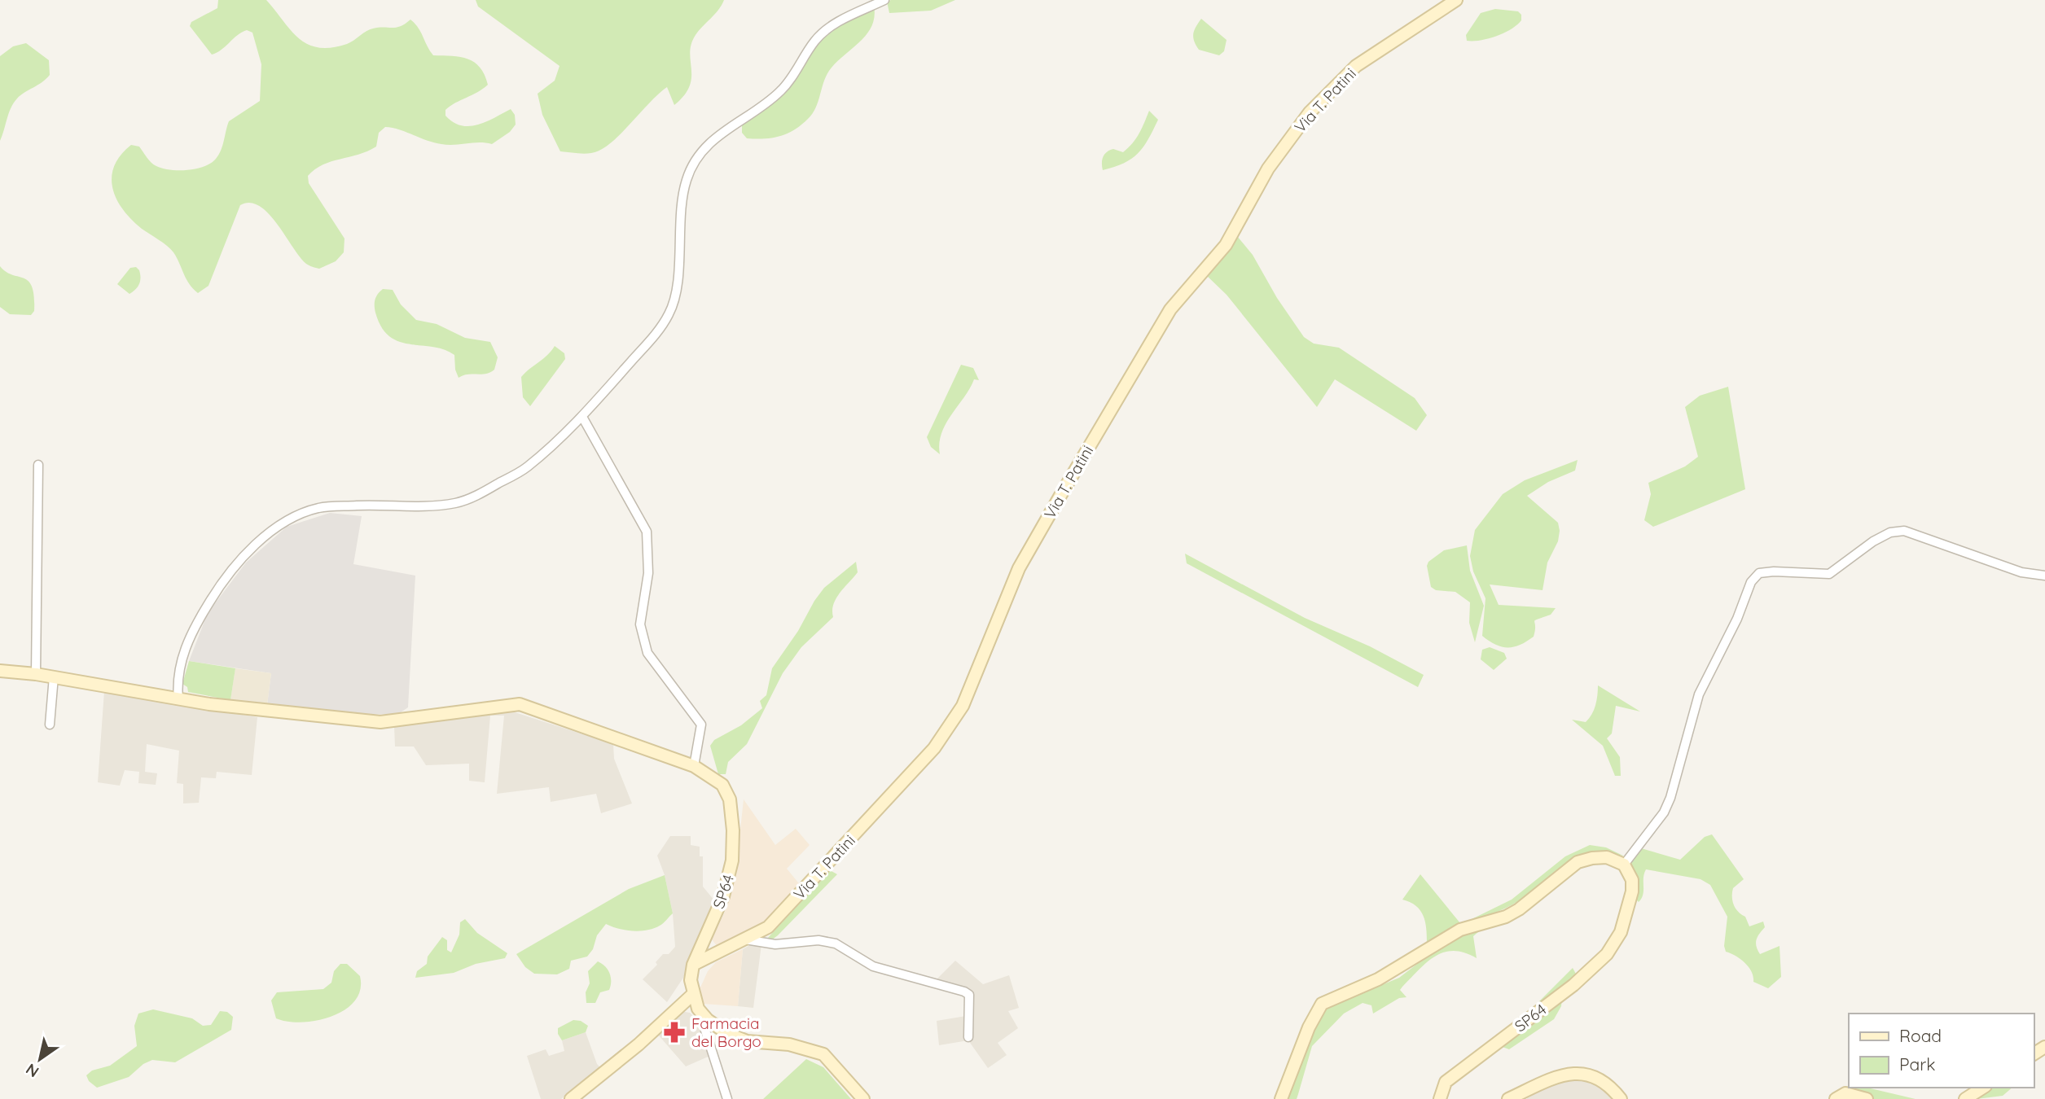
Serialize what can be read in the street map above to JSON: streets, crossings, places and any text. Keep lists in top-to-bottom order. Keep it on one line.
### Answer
{"streets":{"street":["Via T. Patini","SP64"]},"crossings":[["Via T. Patini","SP64"]],"places":{"pharmacy":["Farmacia del Borgo"]},"legend":["Road","Park"],"north":"bottom left"}
